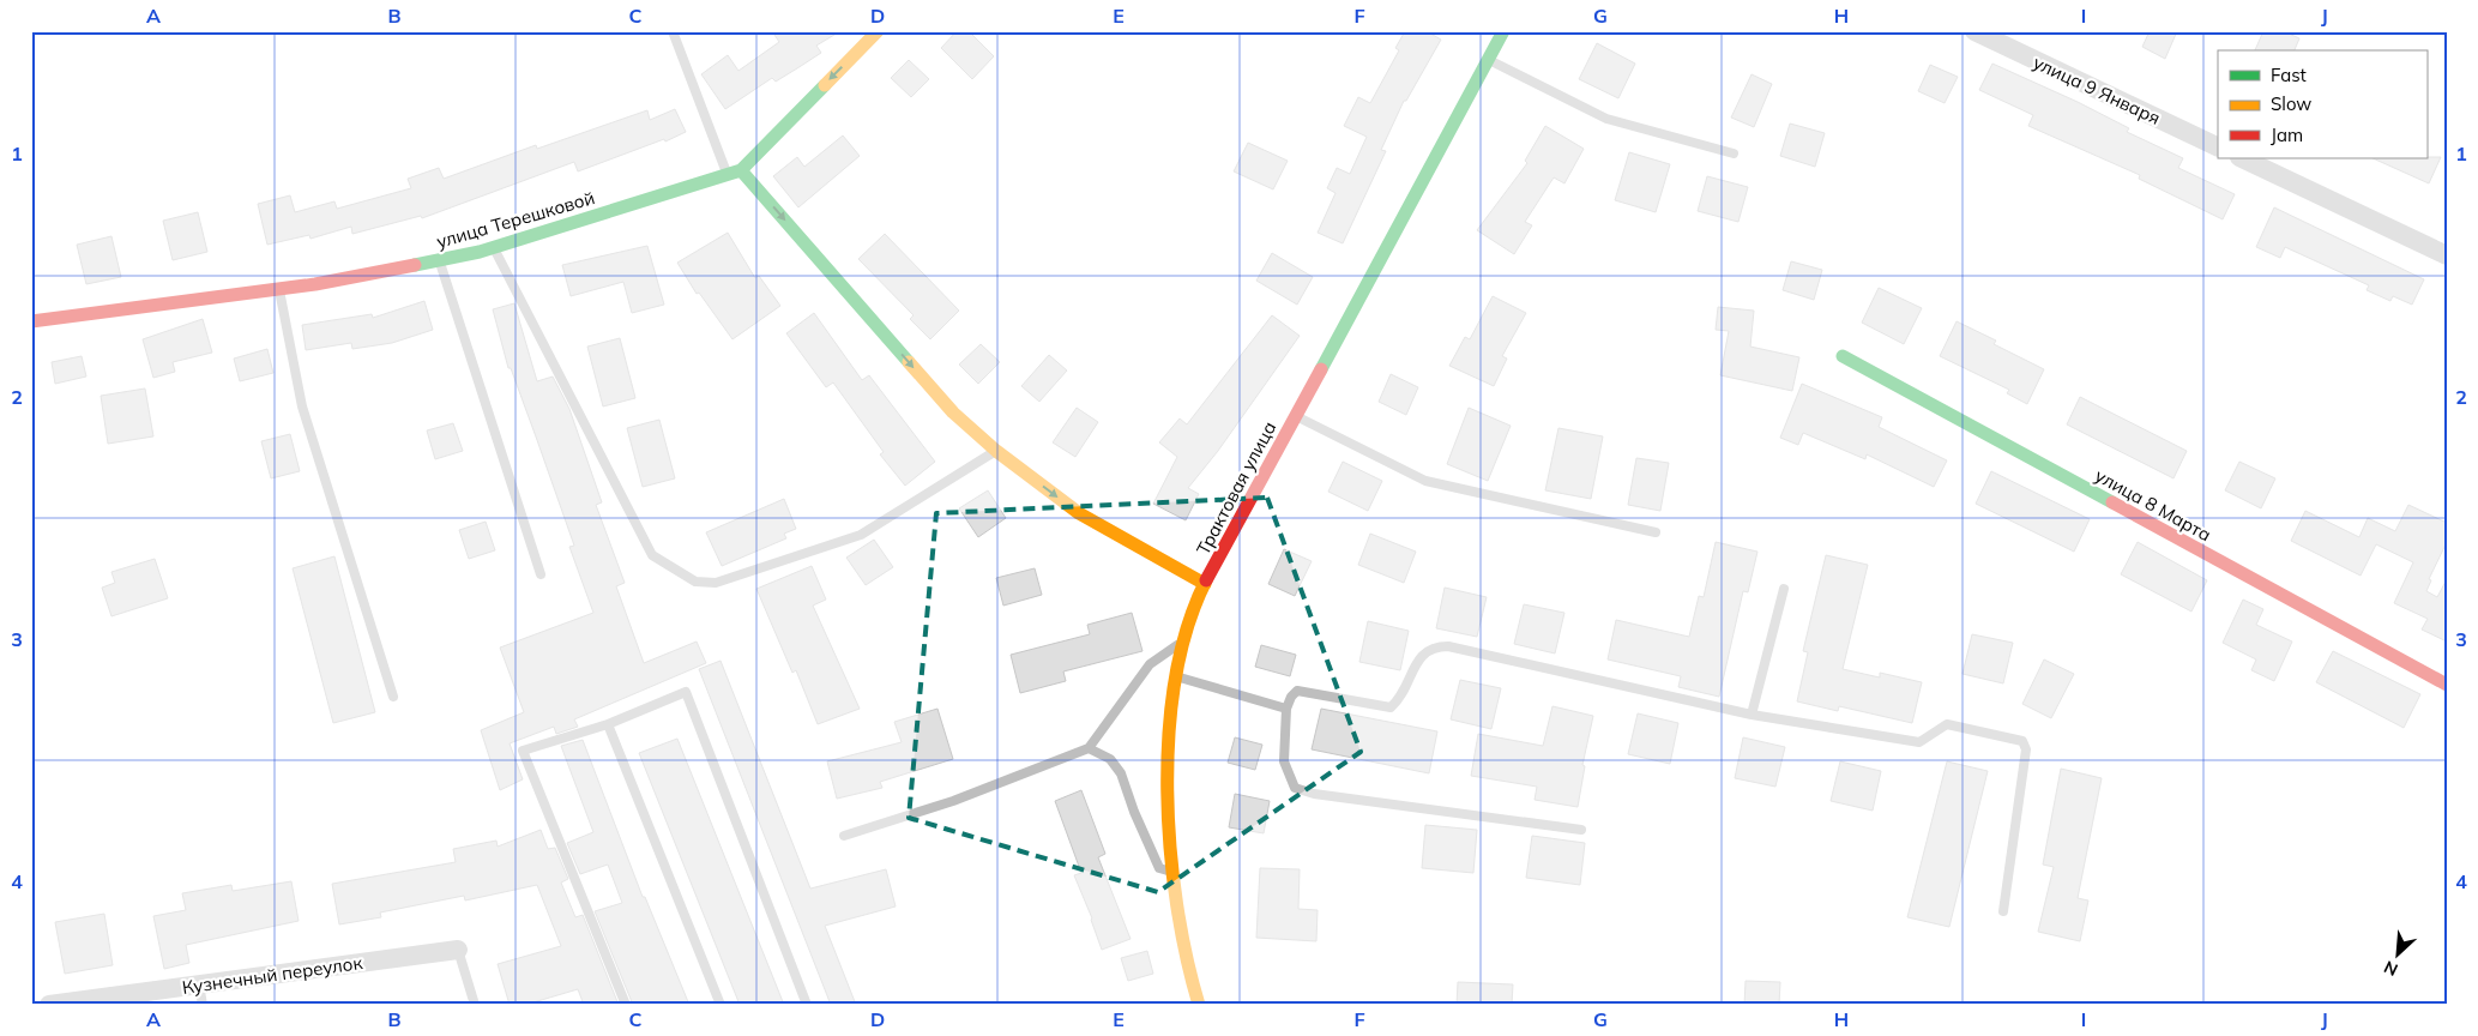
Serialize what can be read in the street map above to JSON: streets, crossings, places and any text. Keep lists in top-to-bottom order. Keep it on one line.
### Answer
{"streets":{"street":["улица 9 Января","улица Терешковой","Трактовая улица","улица 8 Марта","Кузнечный переулок"]},"legend":["Fast","Slow","Jam"],"north":"bottom left","grid":{"columns":["A","B","C","D","E","F","G","H","I","J"],"rows":["1","2","3","4"]}}
